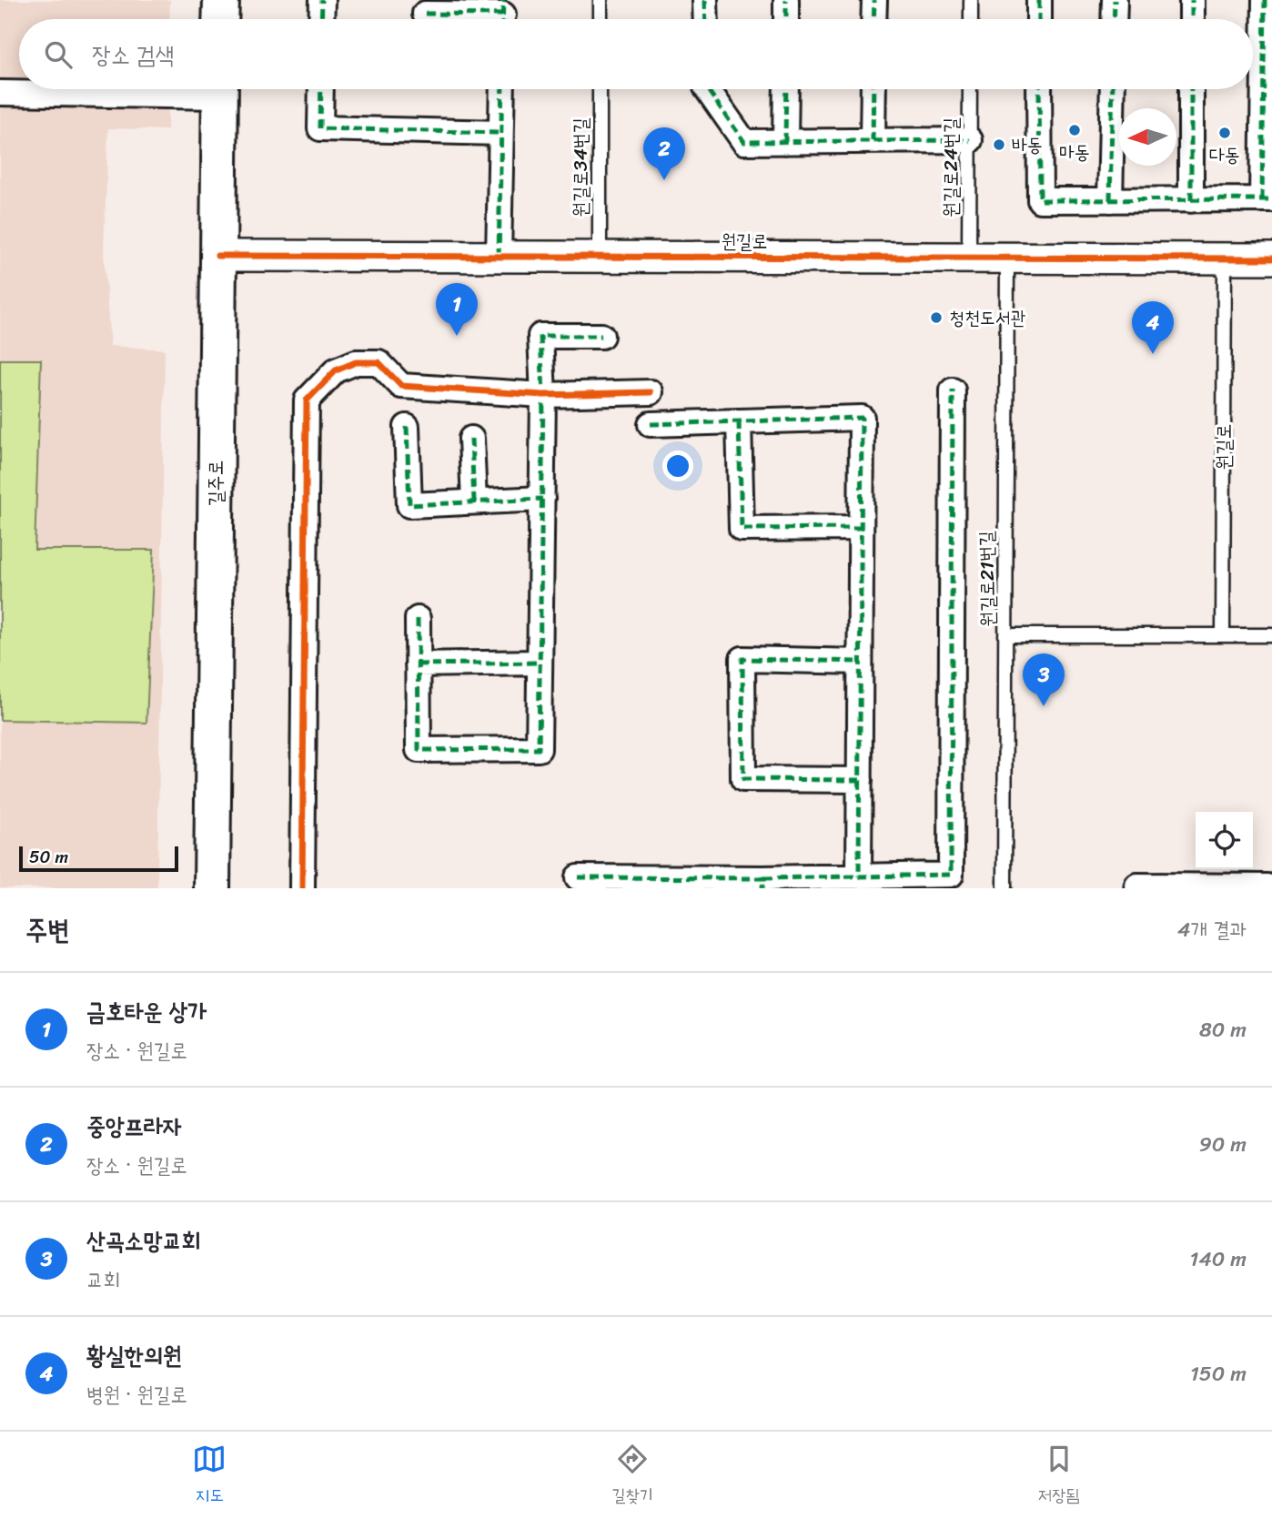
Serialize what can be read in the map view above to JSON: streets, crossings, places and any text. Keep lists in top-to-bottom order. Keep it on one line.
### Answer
{"streets":{"main road":["길주로"],"street":["원길로"],"lane":["원길로34번길","원길로24번길","원길로21번길"]},"crossings":[["원길로34번길","원길로"],["원길로24번길","원길로"],["원길로","길주로"],["원길로","원길로21번길"]],"places":["마동","다동","바동","청천도서관"],"scale_bar":"50 m","north":"left","page":{"search":"장소 검색","pins":["2","1","4","3"],"scale":"50 m","heading":["주변","4개 결과"],"list":[{"mark":"1","name":"금호타운 상가","note":"장소 · 원길로","value":"80 m"},{"mark":"2","name":"중앙프라자","note":"장소 · 원길로","value":"90 m"},{"mark":"3","name":"산곡소망교회","note":"교회","value":"140 m"},{"mark":"4","name":"황실한의원","note":"병원 · 원길로","value":"150 m"}],"nav":["지도","길찾기","저장됨"]}}
